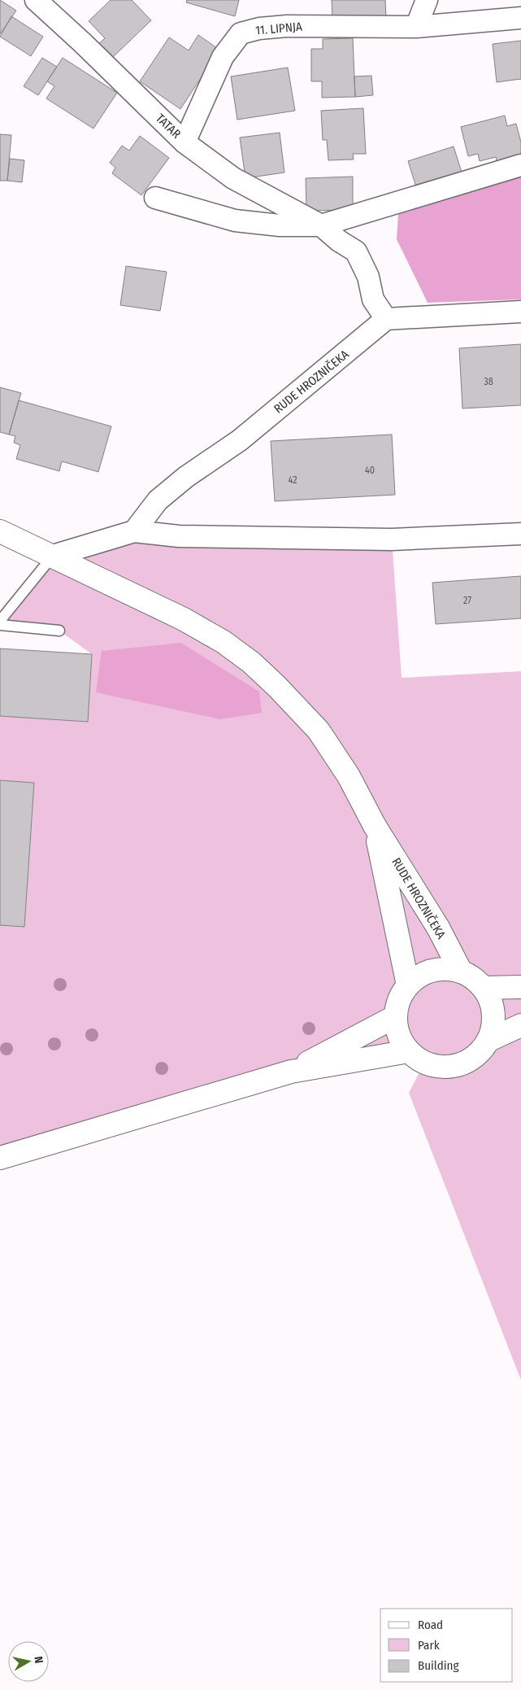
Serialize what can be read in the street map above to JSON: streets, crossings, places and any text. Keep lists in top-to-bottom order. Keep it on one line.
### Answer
{"streets":{"main road":["RUDE HROZNIČEKA"],"street":["11. LIPNJA","TATAR"]},"crossings":[["11. LIPNJA","TATAR"],["TATAR","RUDE HROZNIČEKA"]],"house_numbers":["38","40","42","27"],"legend":["Road","Park","Building"],"north":"right"}
